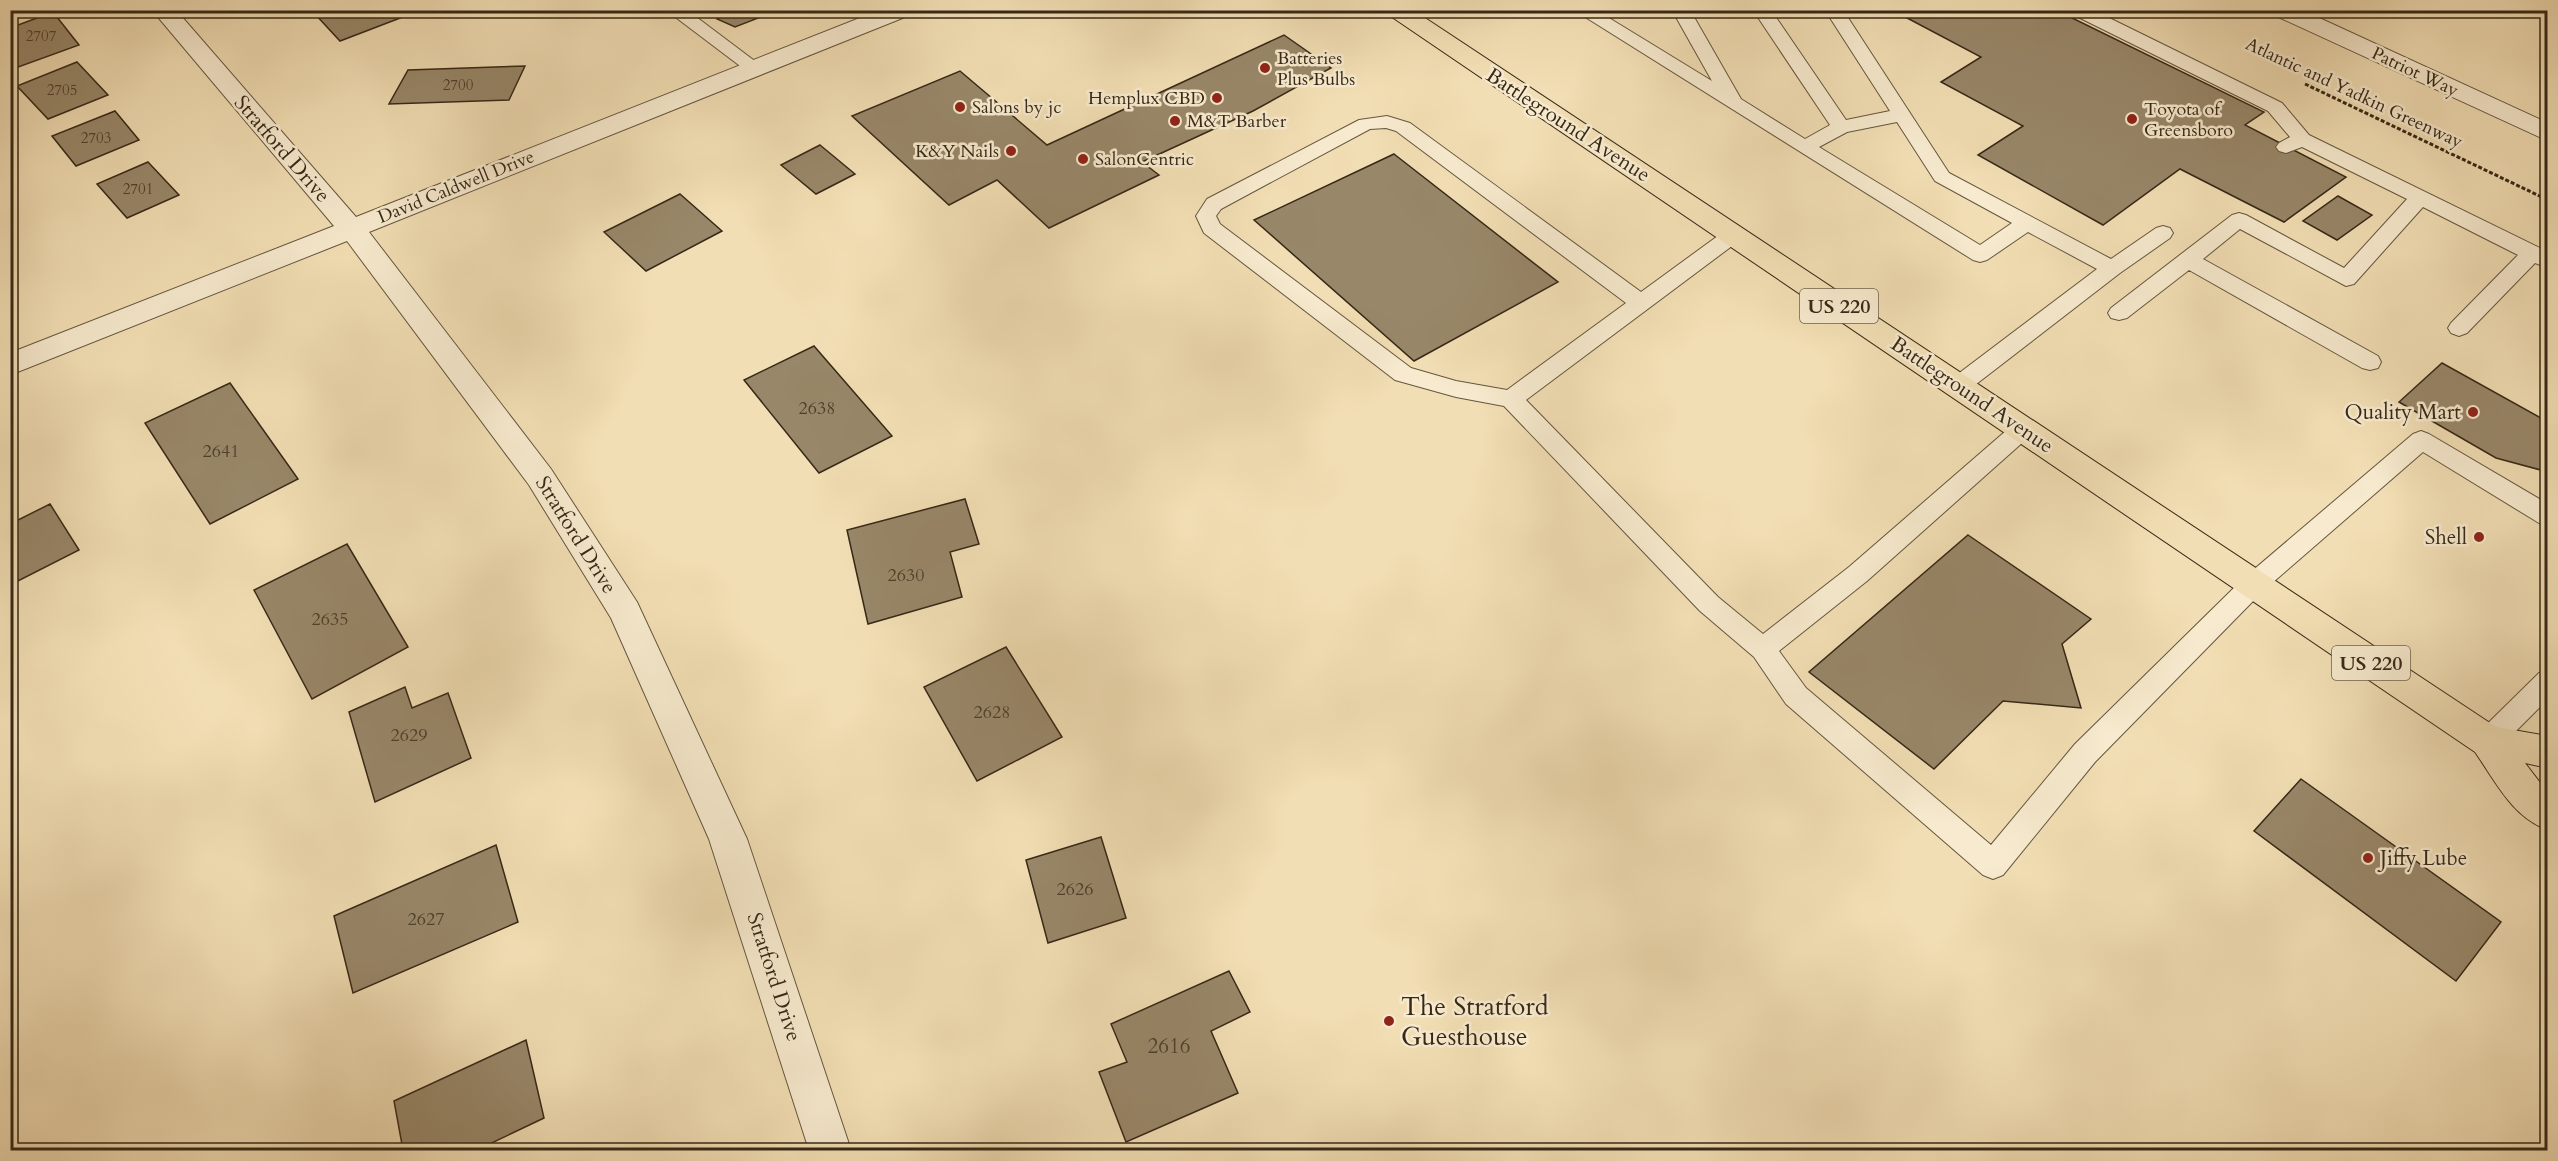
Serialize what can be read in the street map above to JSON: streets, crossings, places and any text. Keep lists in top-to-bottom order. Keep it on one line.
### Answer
{"streets":{"main road":["Battleground Avenue","US 220"],"street":["Patriot Way","Stratford Drive","David Caldwell Drive"],"path":["Atlantic and Yadkin Greenway"]},"crossings":[["Stratford Drive","David Caldwell Drive"]],"places":["Batteries Plus Bulbs","Hemplux CBD","Salons by jc","Toyota of Greensboro","M&T Barber","K&Y Nails","SalonCentric","Quality Mart","Shell","Jiffy Lube","The Stratford Guesthouse"],"house_numbers":["2707","2700","2705","2703","2701","2638","2641","2630","2635","2628","2629","2626","2627","2616"]}
